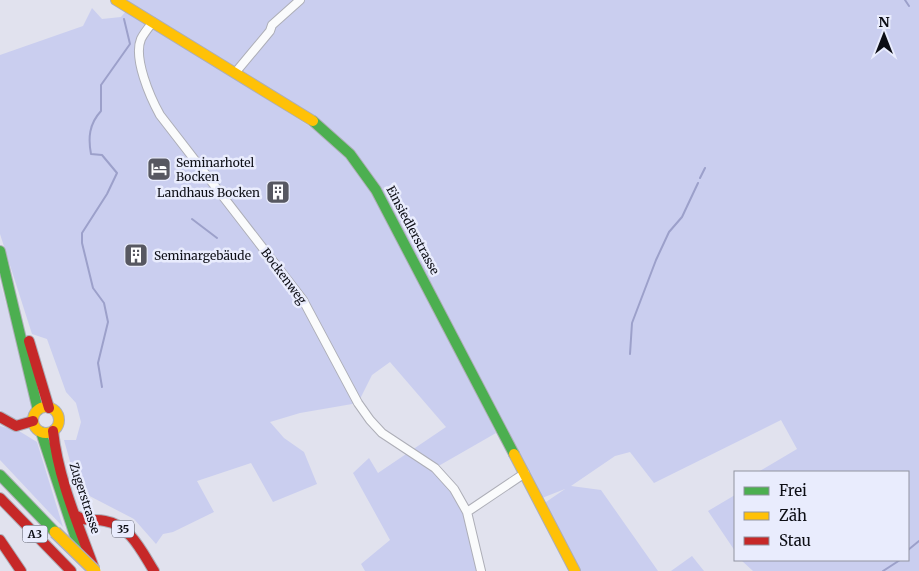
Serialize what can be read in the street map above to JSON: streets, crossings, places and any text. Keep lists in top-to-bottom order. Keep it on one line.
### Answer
{"streets":{"main road":["Einsiedlerstrasse","Zugerstrasse","35","A3"],"street":["Bockenweg"]},"crossings":[["Einsiedlerstrasse","Bockenweg"],["Zugerstrasse","35"],["Zugerstrasse","A3"]],"places":{"hotel":["Seminarhotel Bocken"],"building":["Landhaus Bocken","Seminargebäude"]},"legend":["Frei","Zäh","Stau"],"north":"top"}
